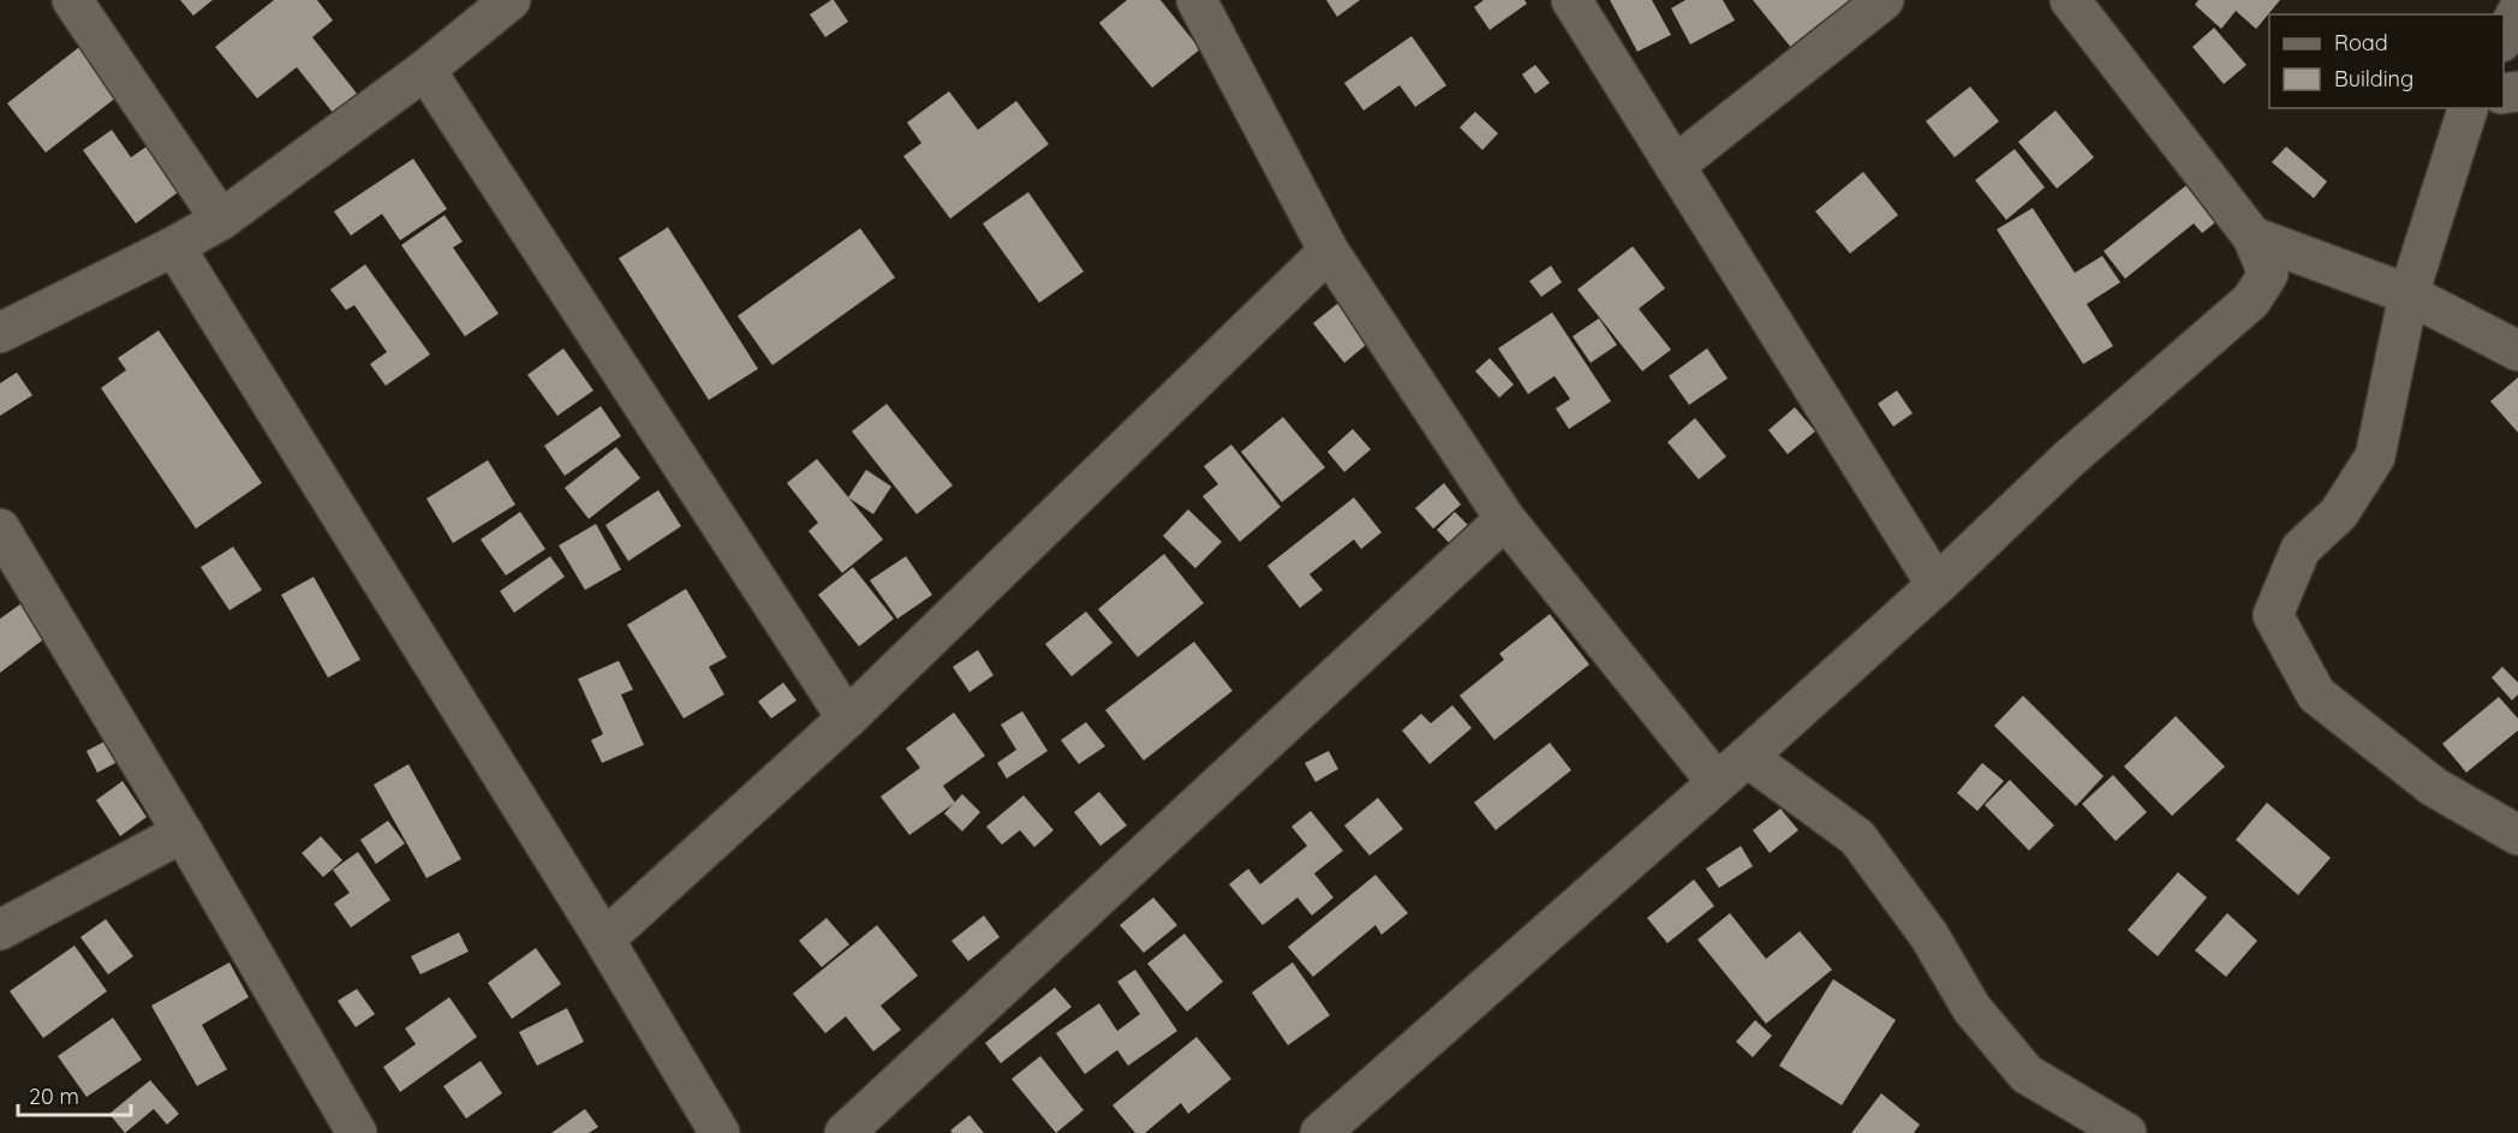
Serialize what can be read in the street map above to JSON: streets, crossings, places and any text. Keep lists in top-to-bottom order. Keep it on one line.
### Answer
{"legend":["Road","Building"],"scale_bar":"20 m"}
